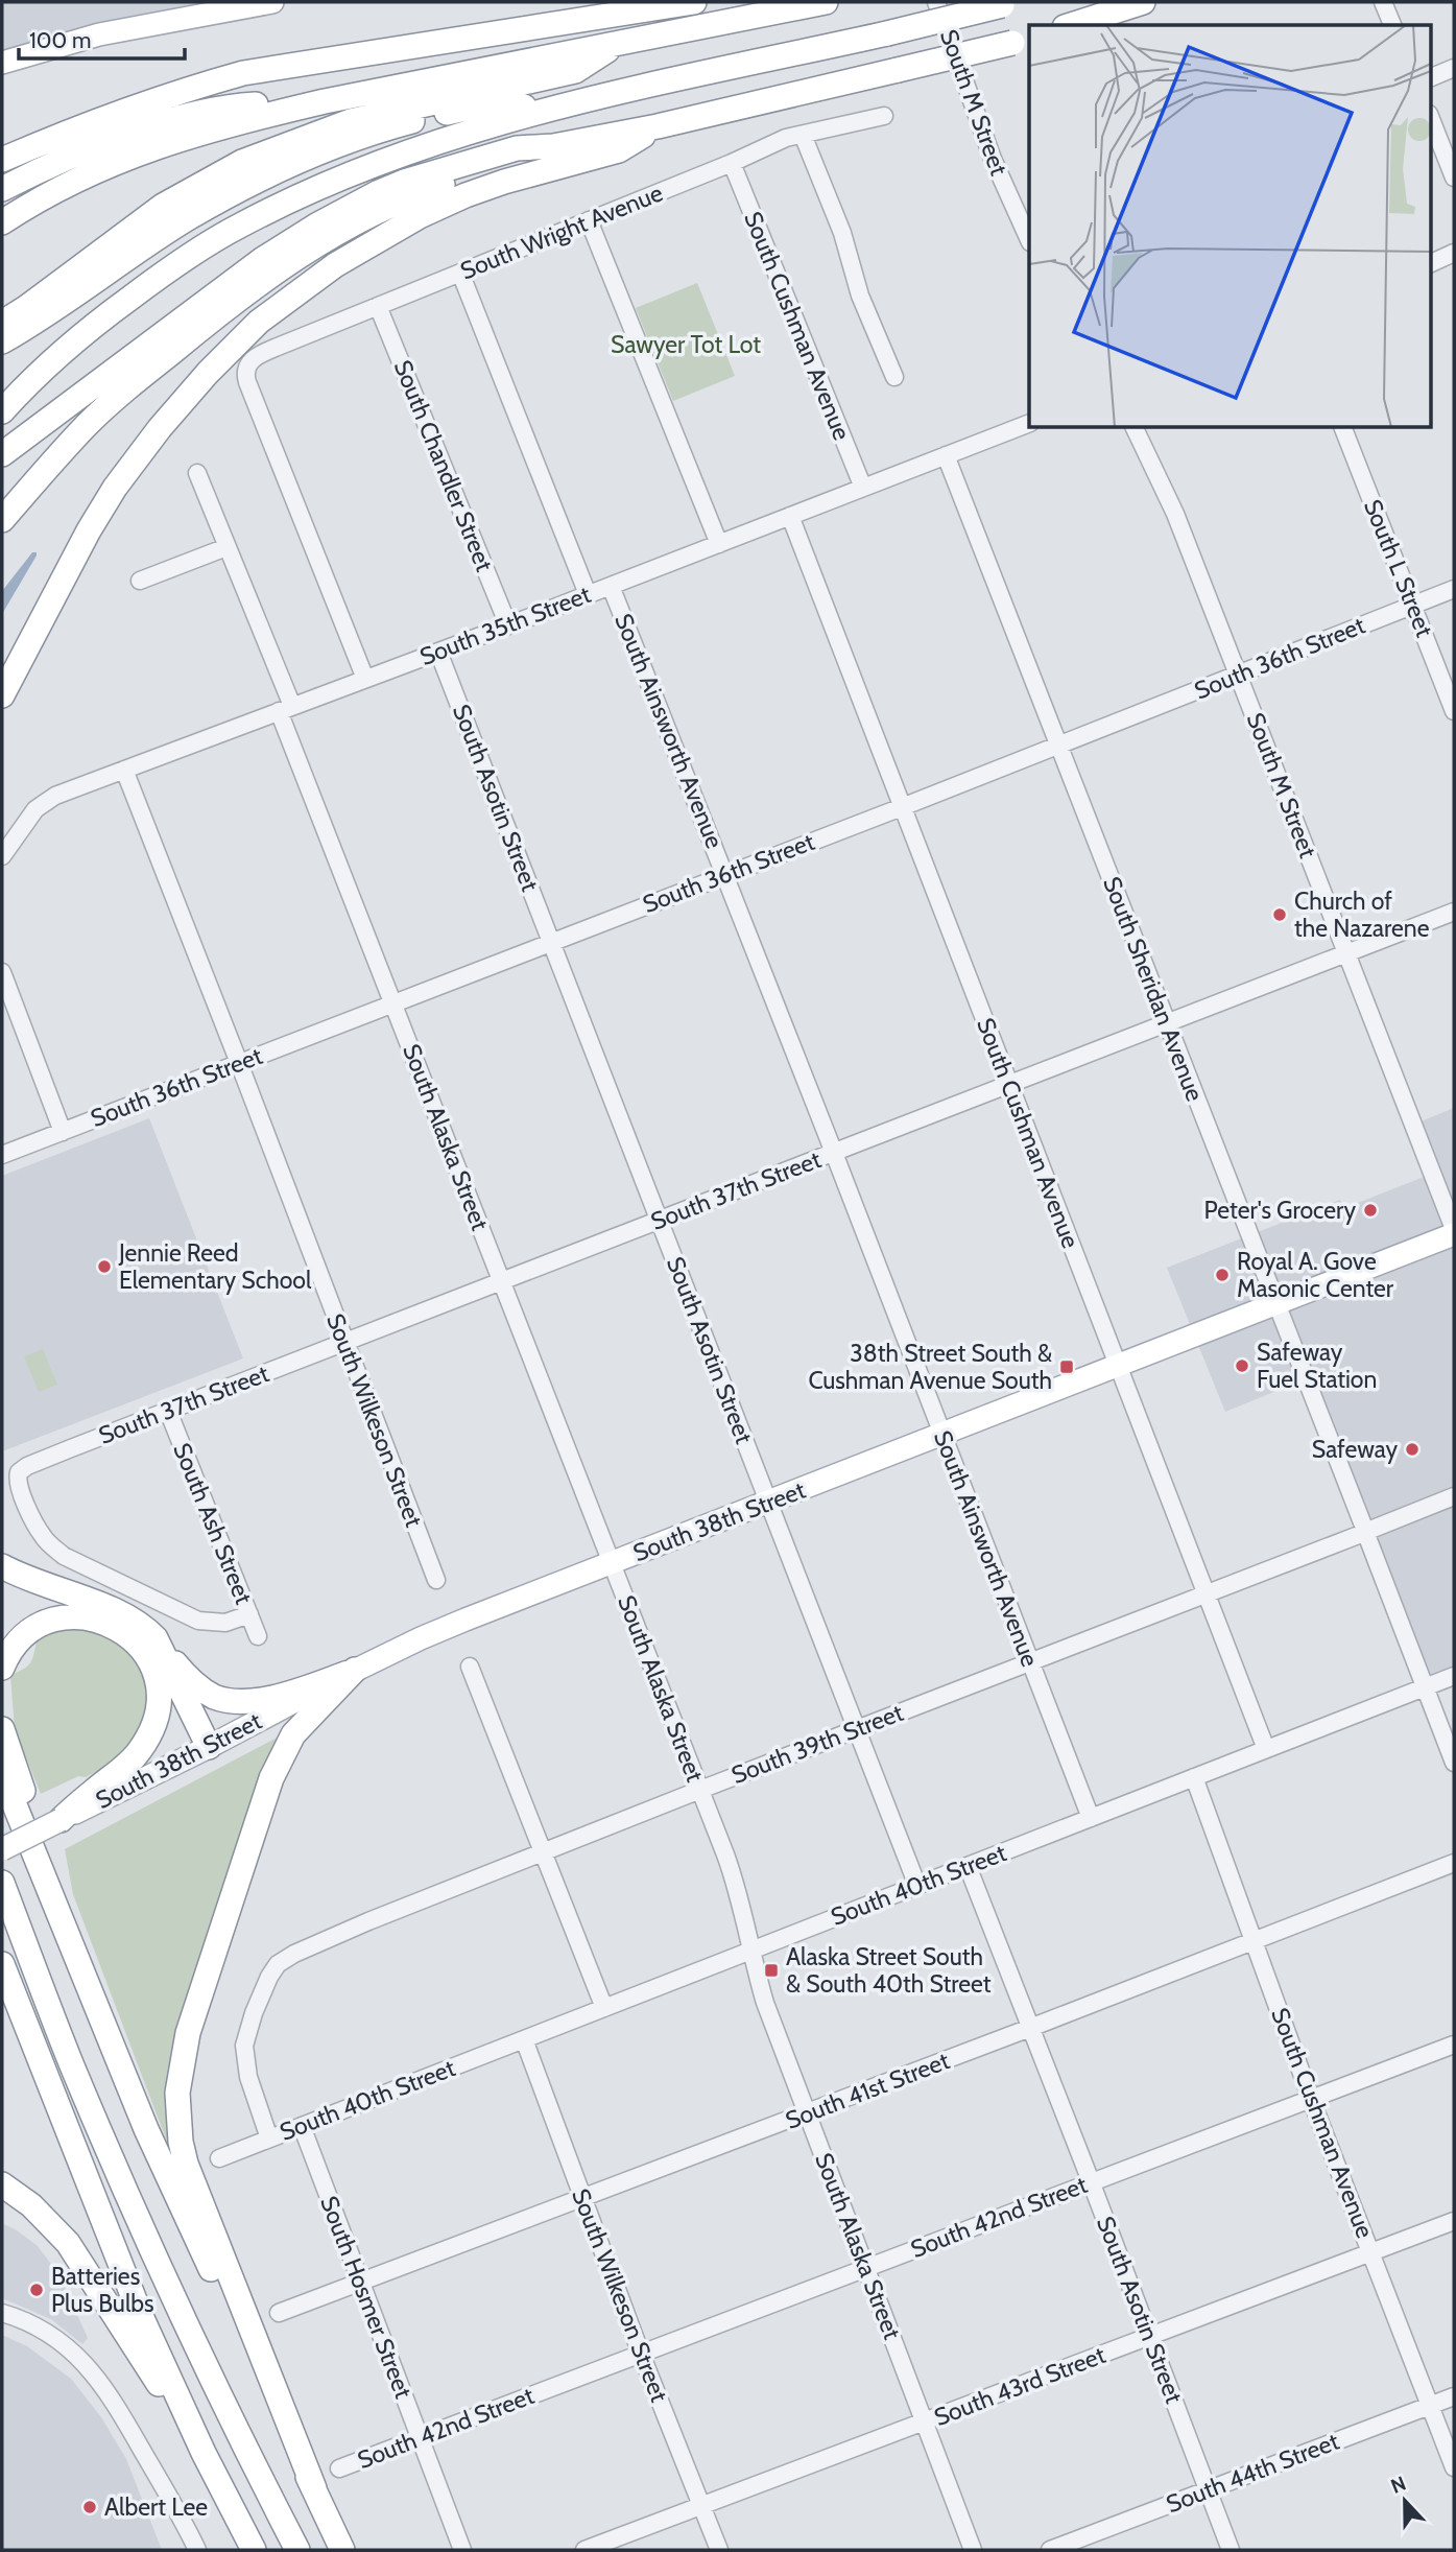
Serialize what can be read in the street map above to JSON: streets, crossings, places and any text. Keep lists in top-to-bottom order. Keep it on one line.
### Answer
{"streets":{"main road":["South 38th Street"],"street":["South M Street","South Wright Avenue","South Cushman Avenue","South Chandler Street","South L Street","South 35th Street","South 36th Street","South Ainsworth Avenue","South Asotin Street","South Sheridan Avenue","South Alaska Street","South 37th Street","South Wilkeson Street","South Ash Street","South 39th Street","South 40th Street","South 41st Street","South 42nd Street","South Hosmer Street","South 43rd Street","South 44th Street"]},"crossings":[["South M Street","South 36th Street"],["South M Street","South 37th Street"],["South M Street","South 38th Street"],["South Wright Avenue","South Cushman Avenue"],["South Wright Avenue","South Chandler Street"],["South Wright Avenue","South 35th Street"],["South Wright Avenue","South Ainsworth Avenue"],["South Cushman Avenue","South 35th Street"],["South Cushman Avenue","South 36th Street"],["South Cushman Avenue","South 37th Street"],["South Cushman Avenue","South 38th Street"],["South Cushman Avenue","South 39th Street"],["South Cushman Avenue","South 40th Street"],["South Cushman Avenue","South 41st Street"],["South Cushman Avenue","South 42nd Street"],["South Cushman Avenue","South 43rd Street"],["South Cushman Avenue","South 44th Street"],["South Chandler Street","South 35th Street"],["South L Street","South 36th Street"],["South 35th Street","South Ainsworth Avenue"],["South 35th Street","South Asotin Street"],["South 35th Street","South Sheridan Avenue"],["South 35th Street","South Alaska Street"],["South 35th Street","South Wilkeson Street"],["South 36th Street","South Ainsworth Avenue"],["South 36th Street","South Asotin Street"],["South 36th Street","South Sheridan Avenue"],["South 36th Street","South Alaska Street"],["South 36th Street","South Wilkeson Street"],["South Ainsworth Avenue","South 37th Street"],["South Ainsworth Avenue","South 38th Street"],["South Ainsworth Avenue","South 39th Street"],["South Ainsworth Avenue","South 40th Street"],["South Asotin Street","South 37th Street"],["South Asotin Street","South 38th Street"],["South Asotin Street","South 39th Street"],["South Asotin Street","South 40th Street"],["South Asotin Street","South 41st Street"],["South Asotin Street","South 42nd Street"],["South Asotin Street","South 43rd Street"],["South Asotin Street","South 44th Street"],["South Sheridan Avenue","South 37th Street"],["South Sheridan Avenue","South 38th Street"],["South Sheridan Avenue","South 39th Street"],["South Sheridan Avenue","South 40th Street"],["South Alaska Street","South 37th Street"],["South Alaska Street","South 38th Street"],["South Alaska Street","South 39th Street"],["South Alaska Street","South 40th Street"],["South Alaska Street","South 41st Street"],["South Alaska Street","South 42nd Street"],["South Alaska Street","South 43rd Street"],["South 37th Street","South Wilkeson Street"],["South 37th Street","South Ash Street"],["South Wilkeson Street","South 40th Street"],["South Wilkeson Street","South 41st Street"],["South Wilkeson Street","South 42nd Street"],["South Wilkeson Street","South 43rd Street"],["South 39th Street","South 40th Street"],["South 40th Street","South Hosmer Street"],["South 41st Street","South Hosmer Street"],["South 42nd Street","South Hosmer Street"]],"parks":["Sawyer Tot Lot"],"places":{"other":["Church of the Nazarene","Peter's Grocery","Jennie Reed Elementary School","Royal A. Gove Masonic Center","Safeway Fuel Station","Safeway","Batteries Plus Bulbs","Albert Lee"],"transit":["38th Street South & Cushman Avenue South","Alaska Street South & South 40th Street"]},"scale_bar":"100 m","north":"top"}
